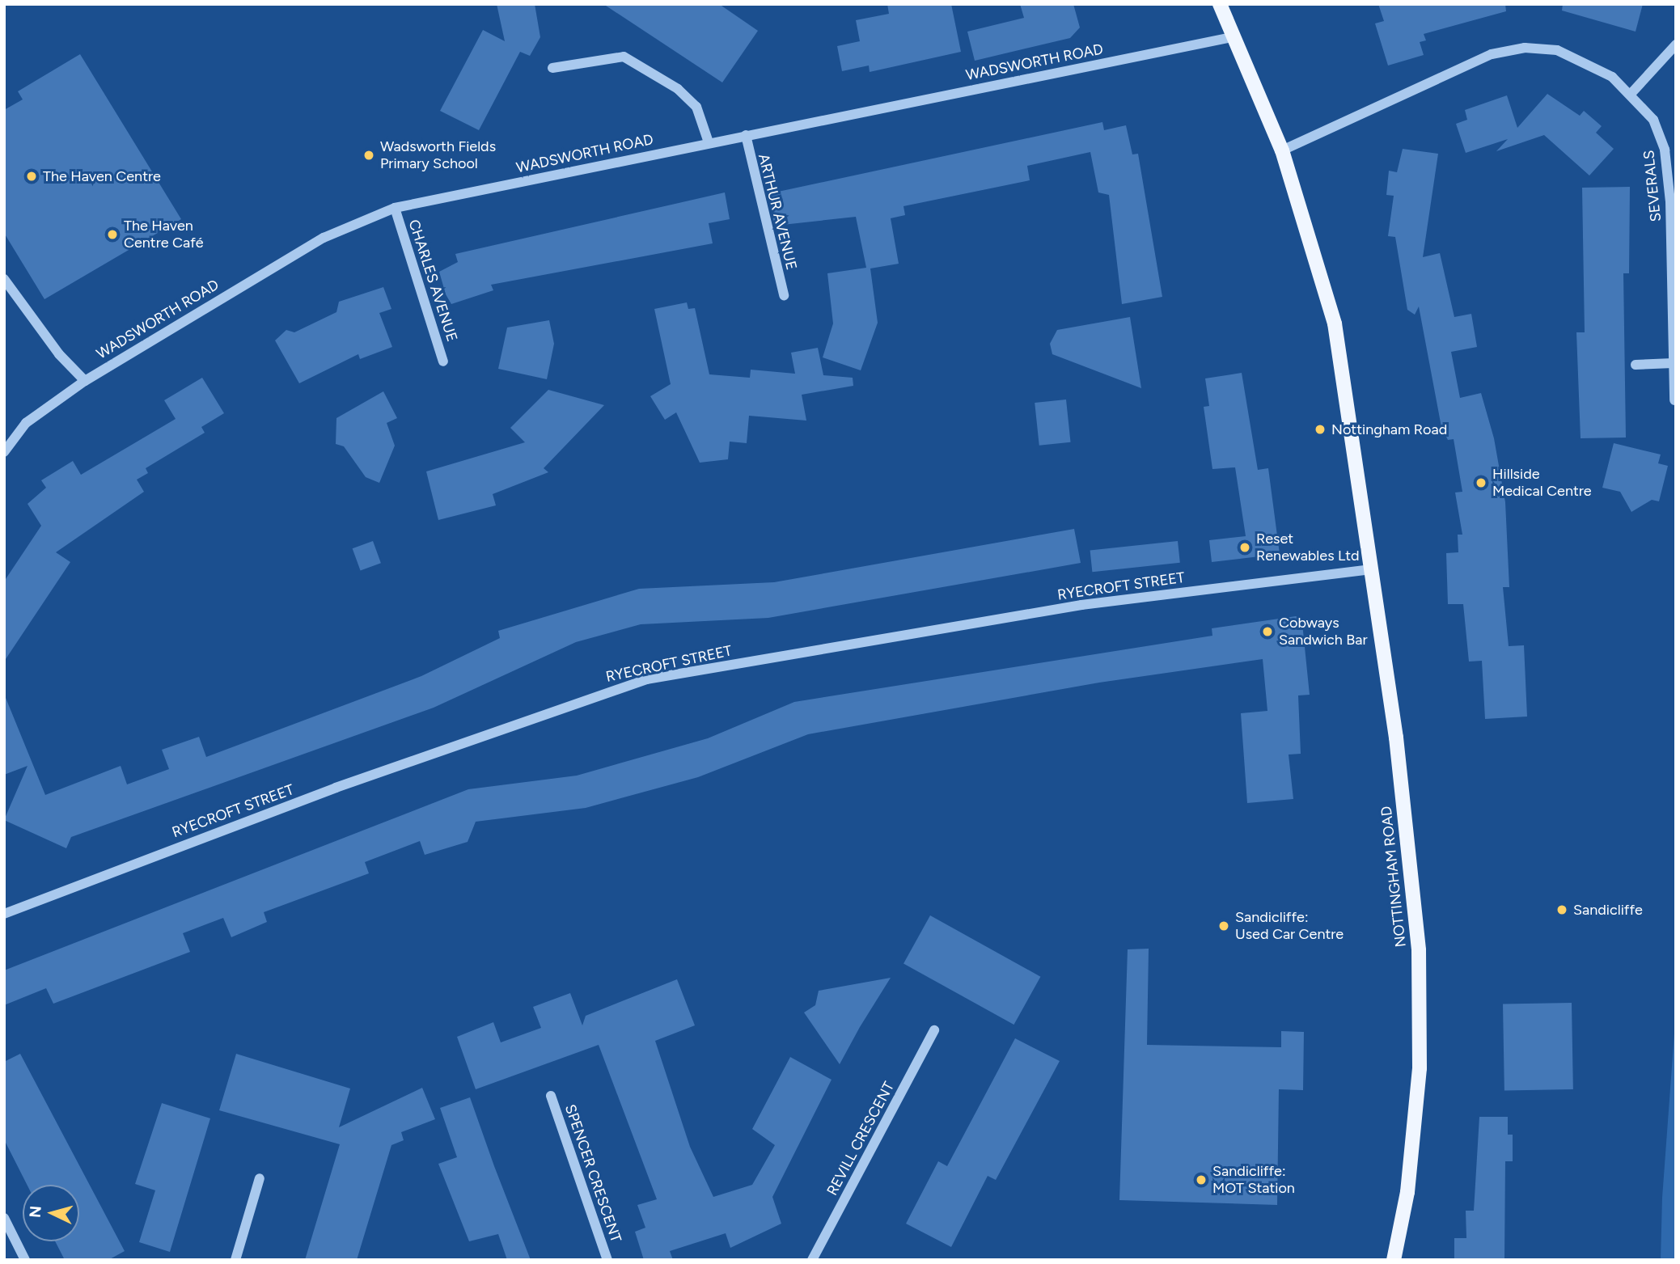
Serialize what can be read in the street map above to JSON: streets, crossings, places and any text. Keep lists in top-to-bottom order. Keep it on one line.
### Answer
{"streets":{"main road":["NOTTINGHAM ROAD"],"street":["WADSWORTH ROAD","SEVERALS","ARTHUR AVENUE","CHARLES AVENUE","RYECROFT STREET","REVILL CRESCENT","SPENCER CRESCENT"]},"crossings":[["WADSWORTH ROAD","ARTHUR AVENUE"],["WADSWORTH ROAD","CHARLES AVENUE"],["WADSWORTH ROAD","NOTTINGHAM ROAD"],["SEVERALS","NOTTINGHAM ROAD"],["RYECROFT STREET","NOTTINGHAM ROAD"]],"places":["Wadsworth Fields Primary School","The Haven Centre","The Haven Centre Café","Nottingham Road","Hillside Medical Centre","Reset Renewables Ltd","Cobways Sandwich Bar","Sandicliffe","Sandicliffe: Used Car Centre","Sandicliffe: MOT Station"],"north":"left"}
